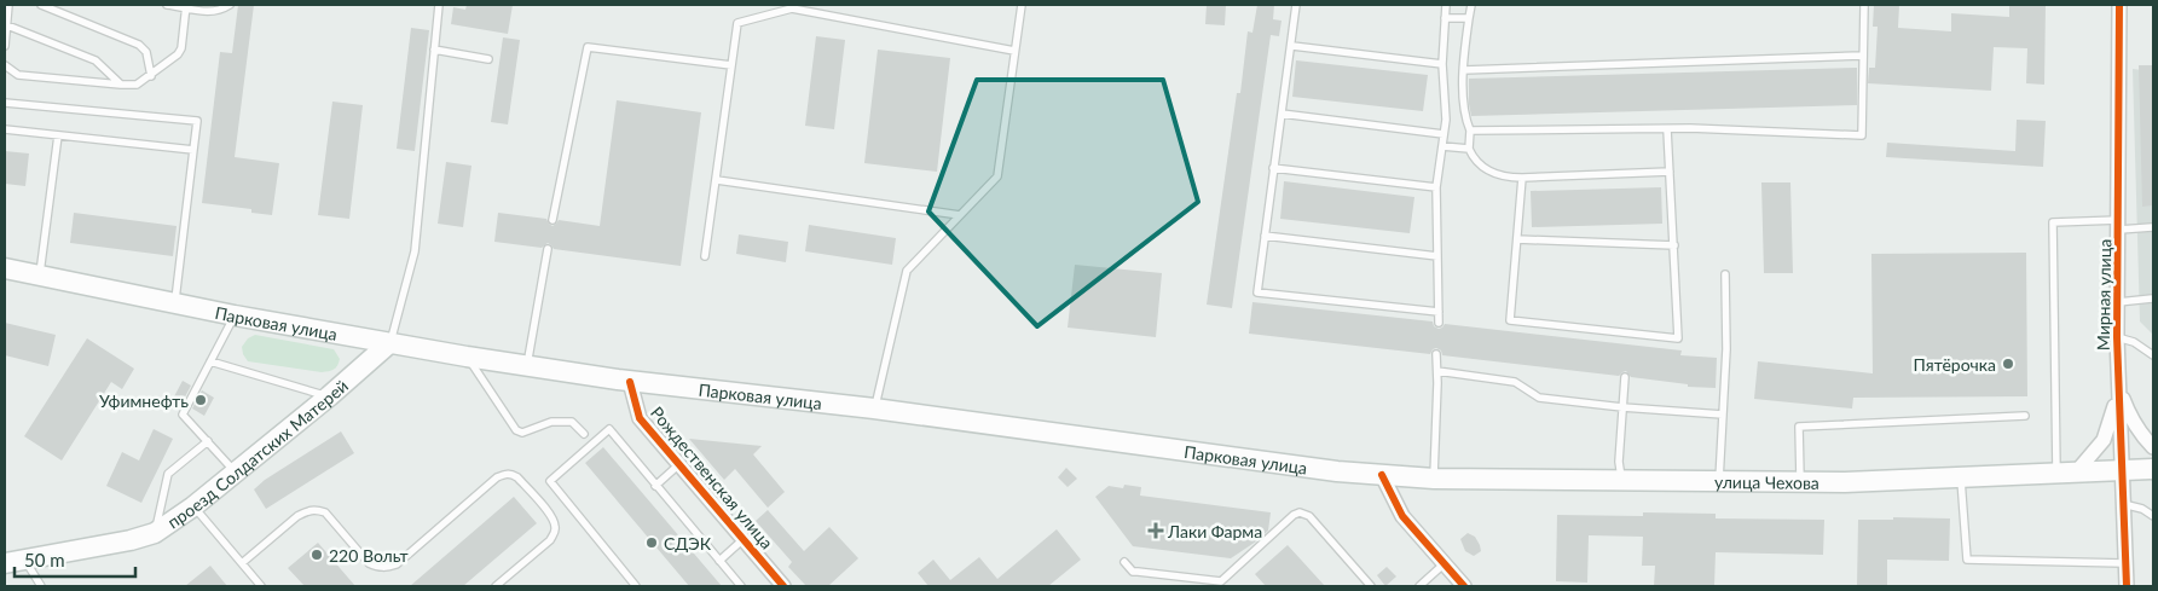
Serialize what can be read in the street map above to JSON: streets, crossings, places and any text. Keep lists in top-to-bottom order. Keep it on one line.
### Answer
{"streets":{"main road":["Парковая улица","проезд Солдатских Матерей","улица Чехова"],"street":["Мирная улица","Рождественская улица"]},"crossings":[["Мирная улица","улица Чехова"],["Парковая улица","проезд Солдатских Матерей"],["Парковая улица","Рождественская улица"],["Парковая улица","улица Чехова"]],"places":{"other":["Пятёрочка","Уфимнефть","СДЭК","220 Вольт"],"health":["Лаки Фарма"]},"scale_bar":"50 m"}
